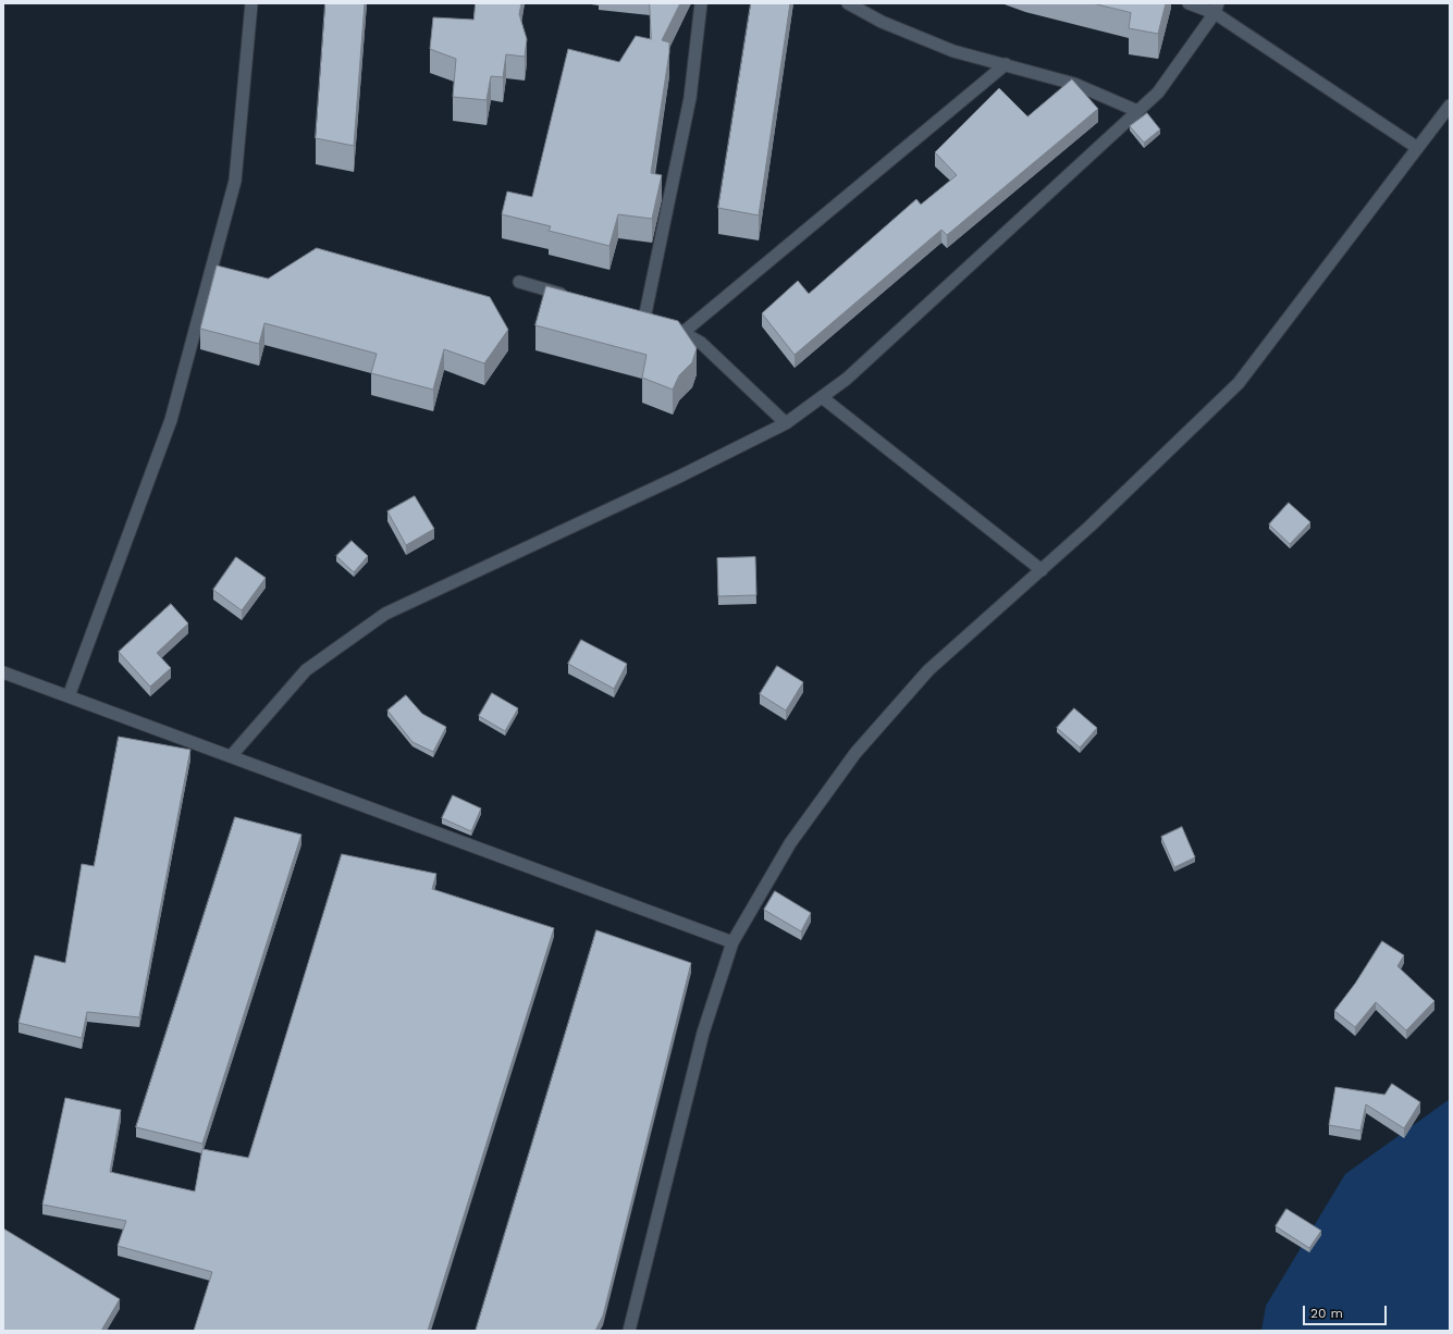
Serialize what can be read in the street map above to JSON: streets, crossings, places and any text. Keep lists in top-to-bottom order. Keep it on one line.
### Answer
{"scale_bar":"20 m"}
